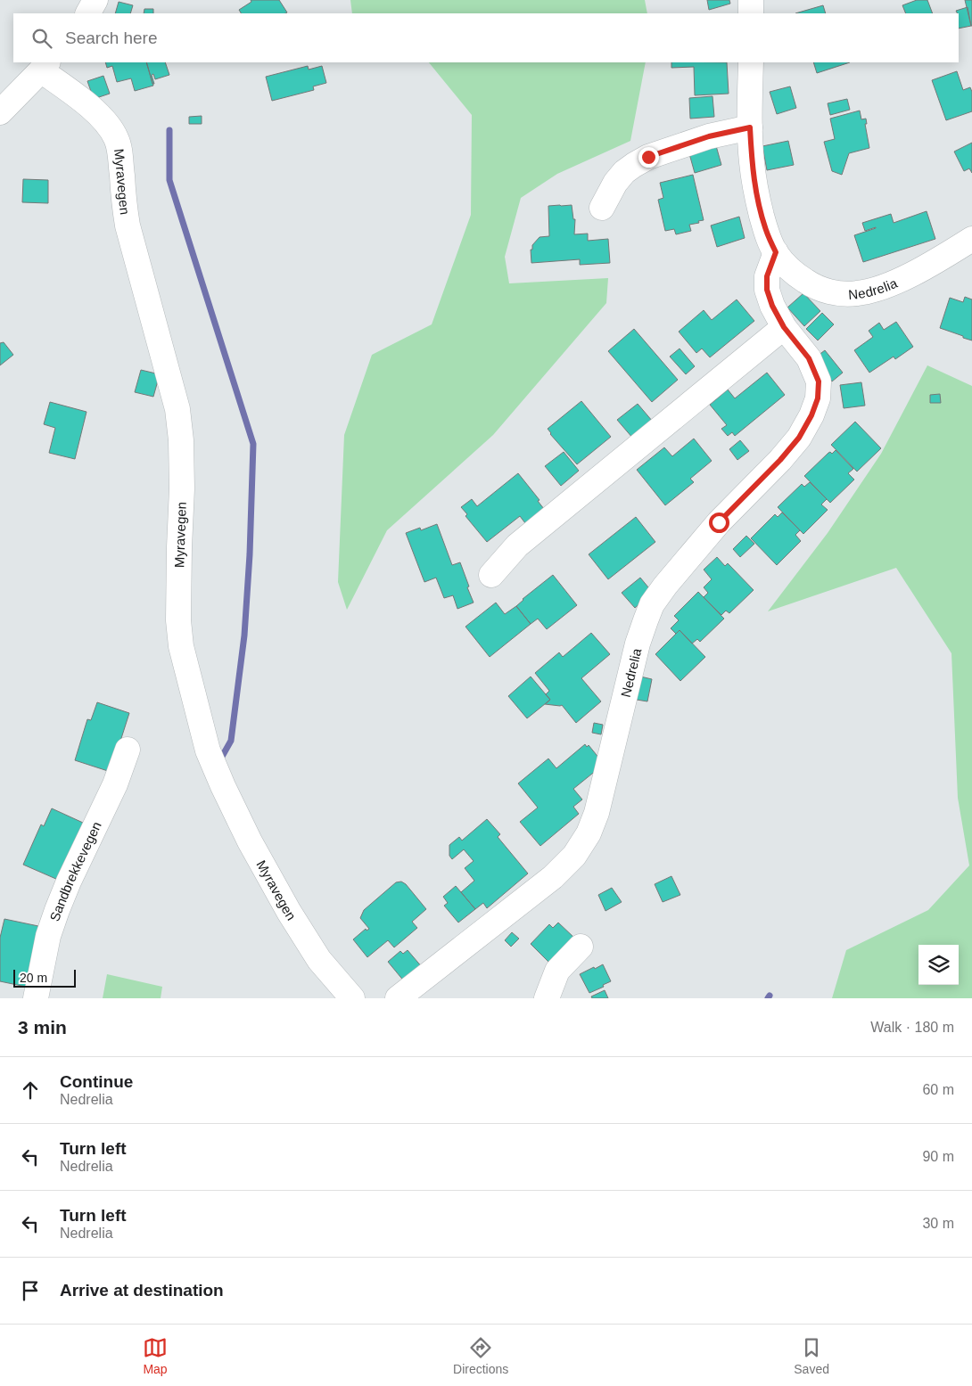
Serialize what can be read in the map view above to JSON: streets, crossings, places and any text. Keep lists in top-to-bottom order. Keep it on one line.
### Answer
{"streets":{"street":["Myravegen","Nedrelia","Sandbrekkevegen"]},"scale_bar":"20 m","page":{"search":"Search here","scale":"20 m","heading":["3 min","Walk · 180 m"],"list":[["Continue","Nedrelia","60 m"],["Turn left","Nedrelia","90 m"],["Turn left","Nedrelia","30 m"],"Arrive at destination"],"nav":["Map","Directions","Saved"]}}
